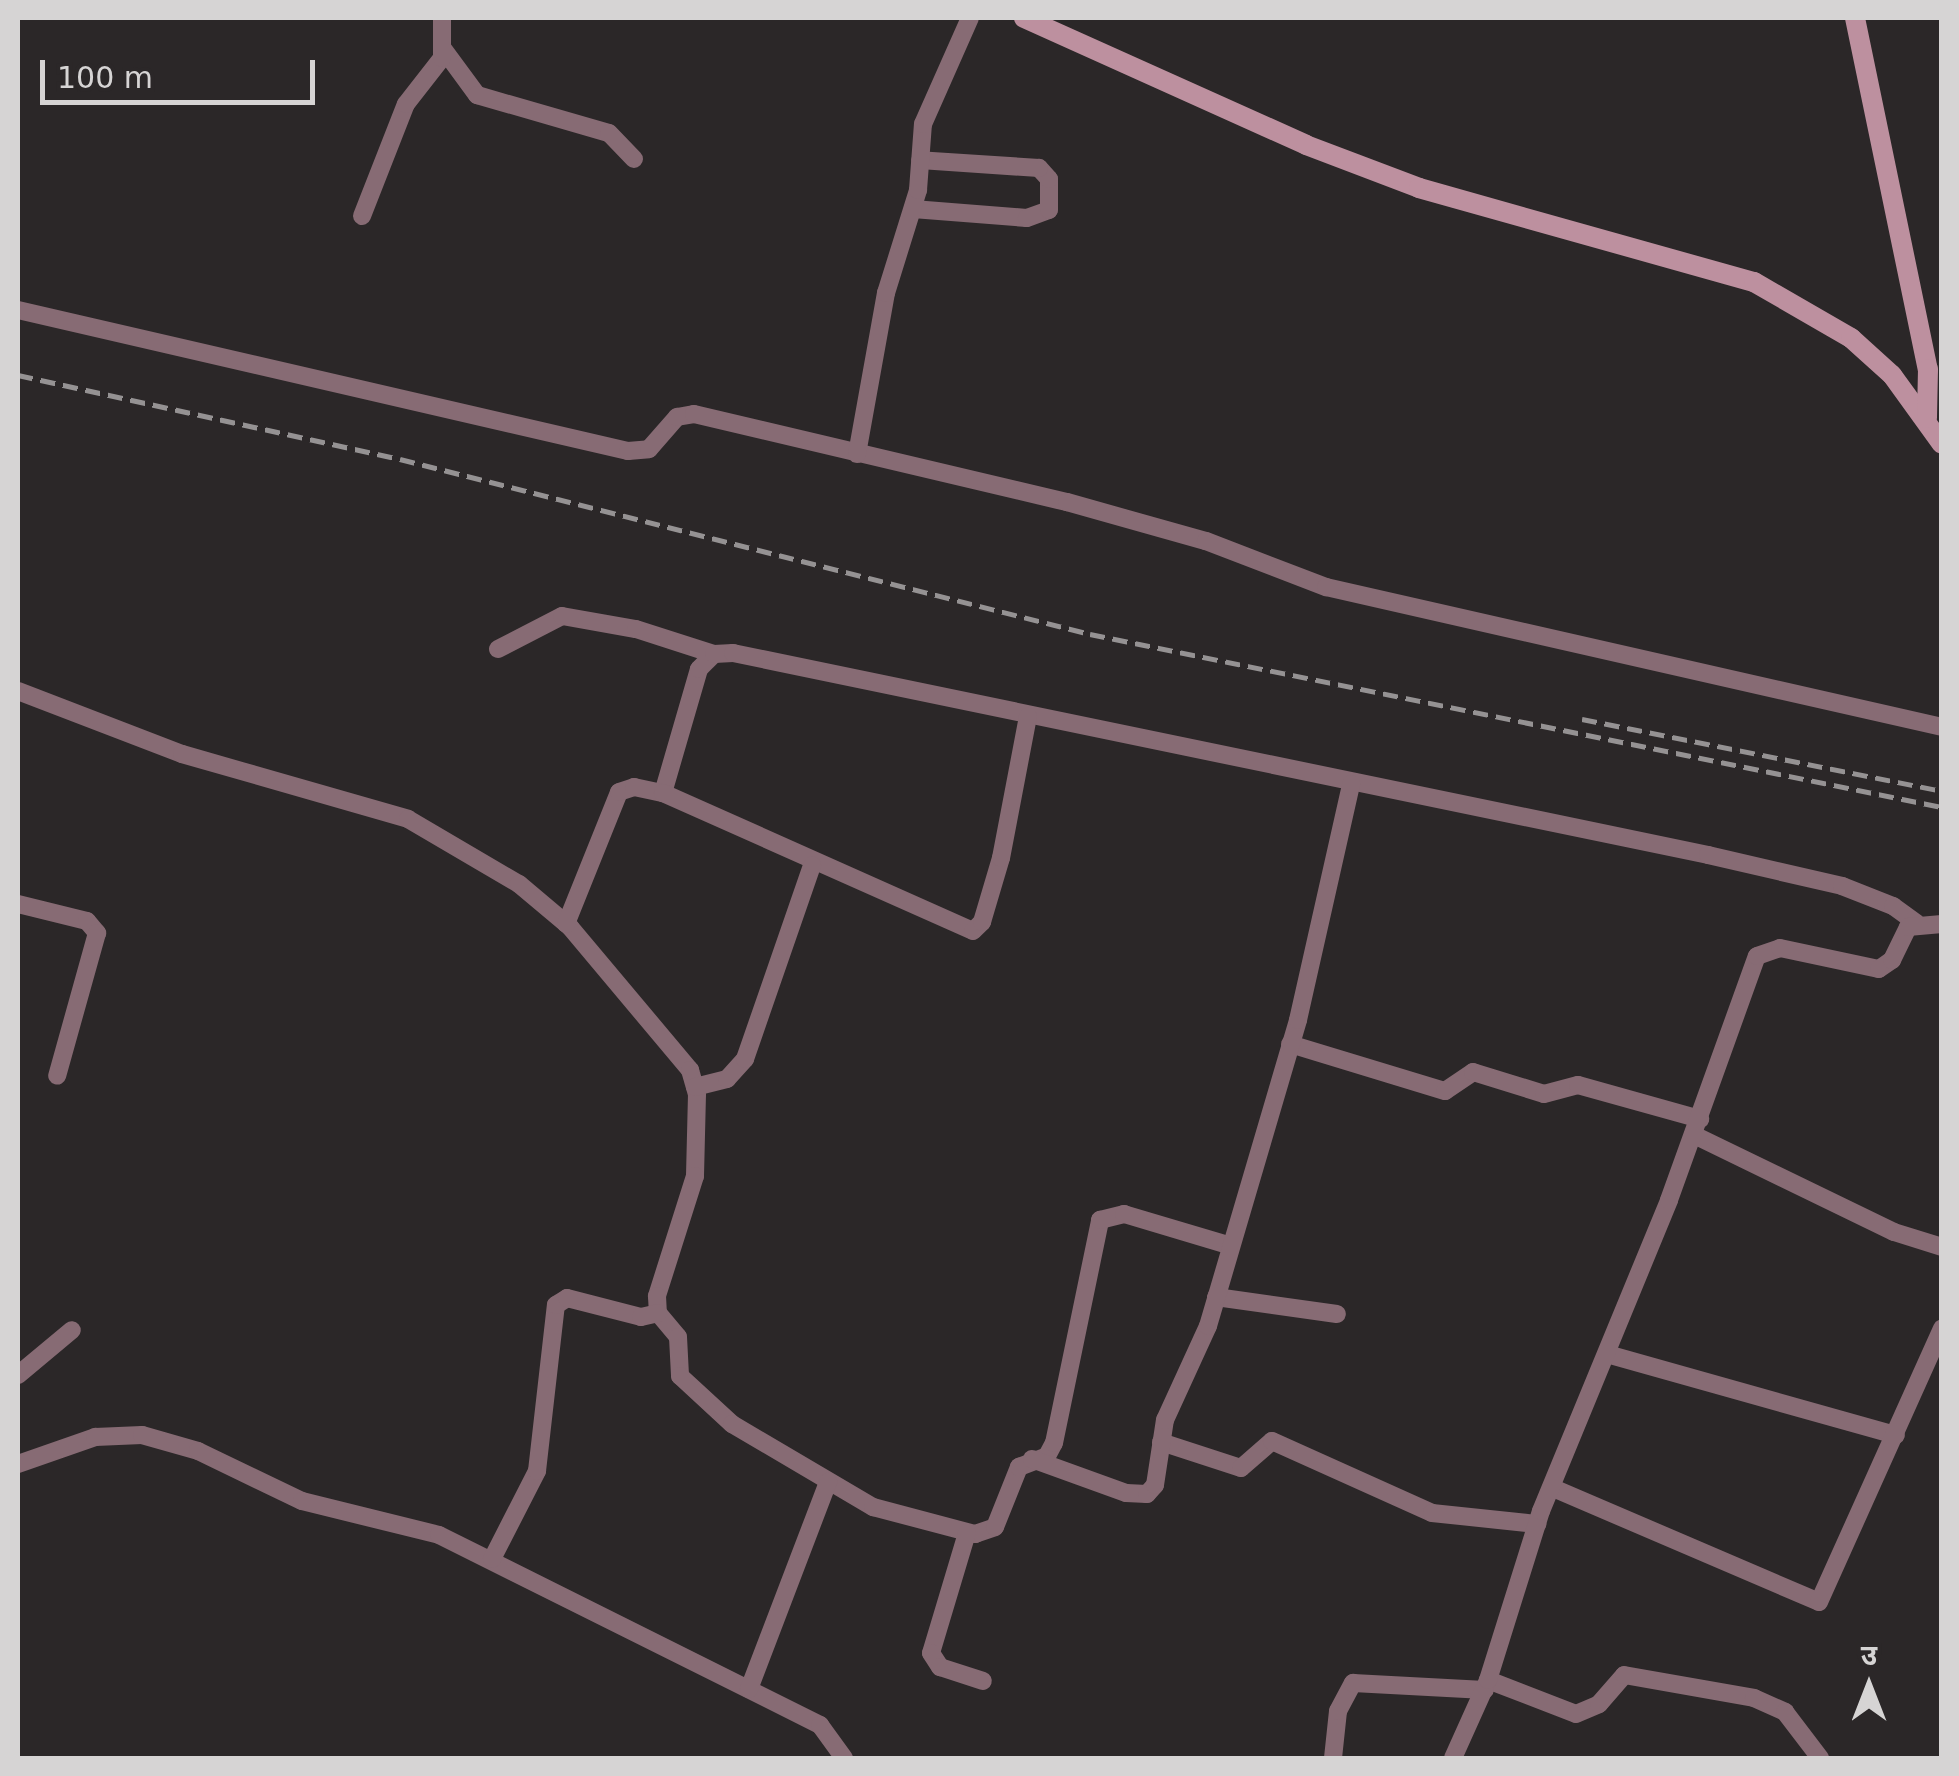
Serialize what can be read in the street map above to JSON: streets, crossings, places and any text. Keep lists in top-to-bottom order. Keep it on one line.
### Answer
{"scale_bar":"100 m","north":"top"}
